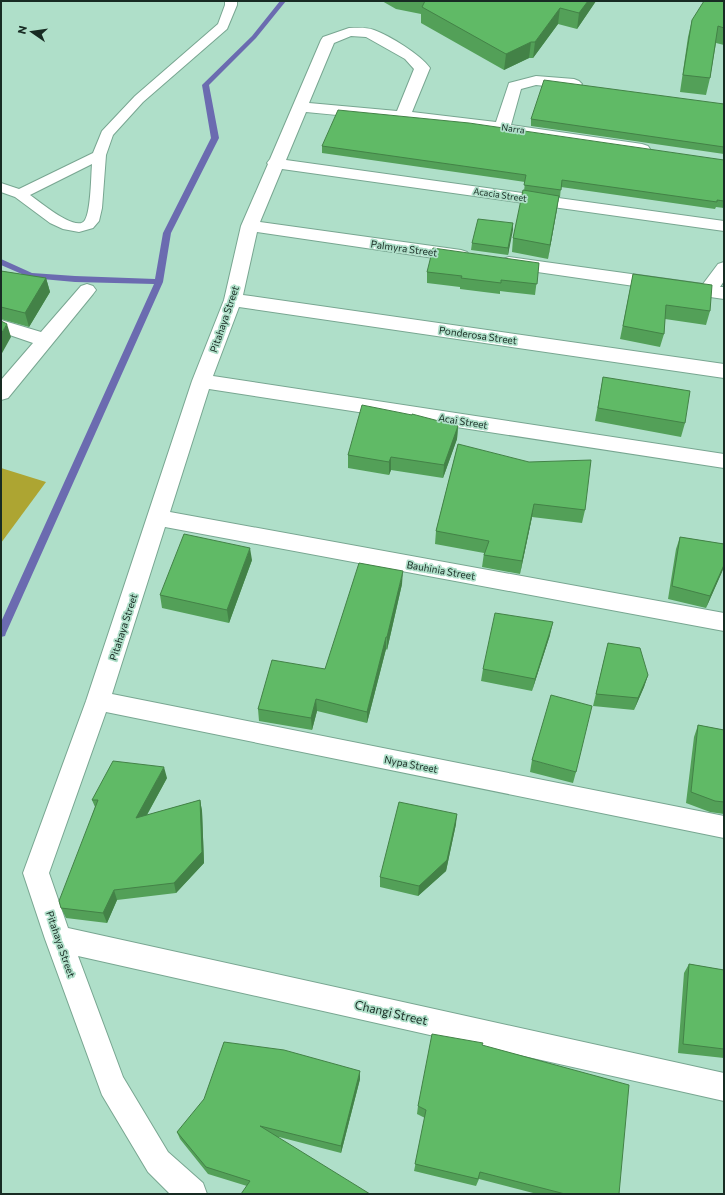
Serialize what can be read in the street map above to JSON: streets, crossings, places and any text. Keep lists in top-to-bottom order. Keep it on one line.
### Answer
{"streets":{"street":["Narra","Acacia Street","Palmyra Street","Pitahaya Street","Ponderosa Street","Acai Street","Bauhinia Street","Nypa Street","Changi Street"]},"crossings":[["Narra","Pitahaya Street"],["Acacia Street","Pitahaya Street"],["Palmyra Street","Pitahaya Street"],["Pitahaya Street","Ponderosa Street"],["Pitahaya Street","Acai Street"],["Pitahaya Street","Bauhinia Street"],["Pitahaya Street","Nypa Street"],["Pitahaya Street","Changi Street"]],"north":"left"}
